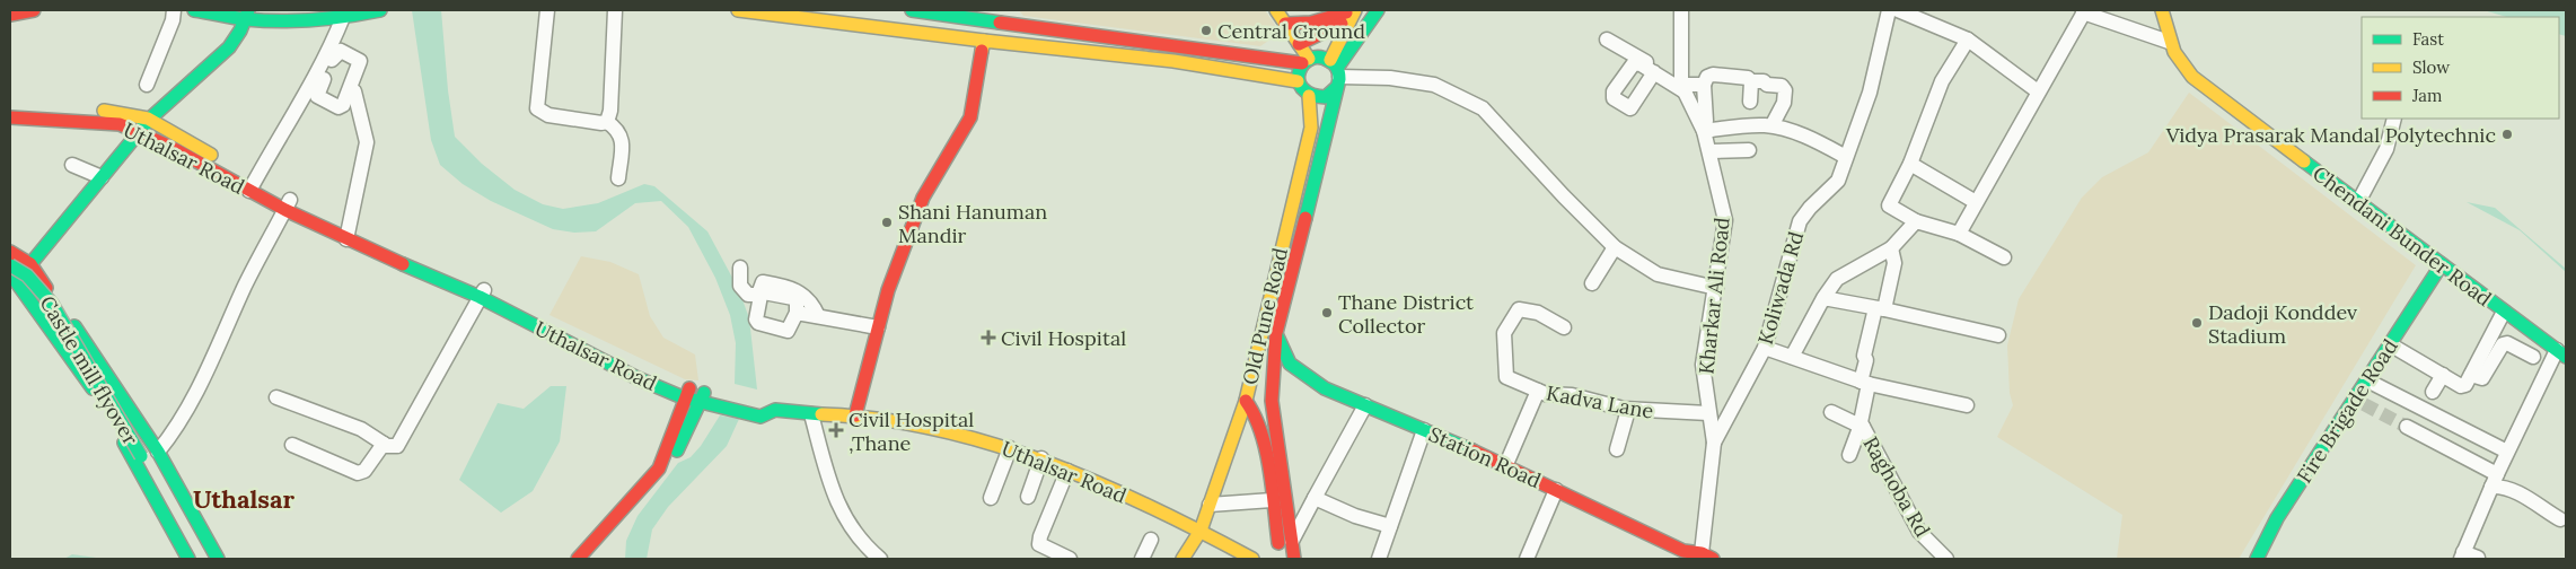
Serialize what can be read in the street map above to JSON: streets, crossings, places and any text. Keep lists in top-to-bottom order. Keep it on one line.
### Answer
{"streets":{"main road":["Uthalsar Road","Chendani Bunder Road","Old Pune Road","Castle mill flyover","Fire Brigade Road","Station Road"],"street":["Koliwada Rd","Kharkar Ali Road","Kadva Lane","Raghoba Rd"]},"crossings":[["Uthalsar Road","Old Pune Road"],["Chendani Bunder Road","Fire Brigade Road"],["Koliwada Rd","Kharkar Ali Road"],["Kharkar Ali Road","Kadva Lane"],["Kharkar Ali Road","Station Road"],["Old Pune Road","Station Road"],["Kadva Lane","Station Road"]],"districts":["Uthalsar"],"places":{"other":["Central Ground","Vidya Prasarak Mandal Polytechnic","Shani Hanuman Mandir","Thane District Collector","Dadoji Konddev Stadium"],"health":["Civil Hospital","Civil Hospital ,Thane"]},"legend":["Fast","Slow","Jam"]}
